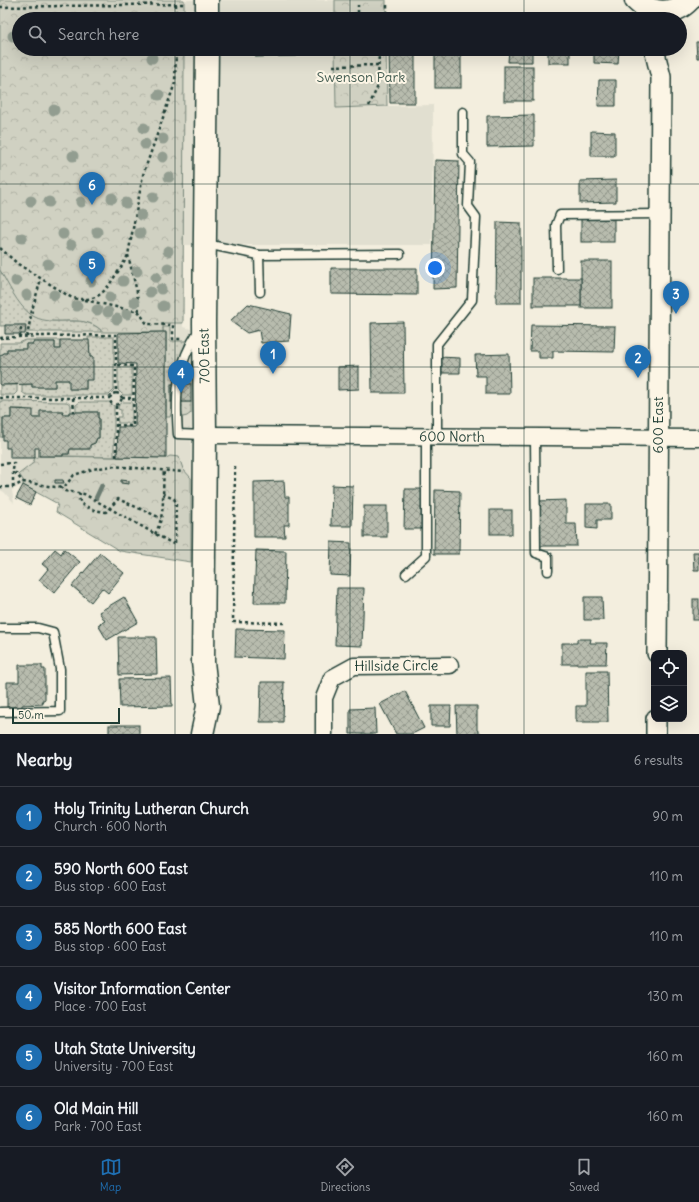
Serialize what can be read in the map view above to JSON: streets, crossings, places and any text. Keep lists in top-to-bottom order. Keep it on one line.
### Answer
{"streets":{"main road":["700 East"],"street":["600 East","600 North","Hillside Circle"]},"crossings":[["700 East","600 North"],["600 East","600 North"]],"parks":["Swenson Park"],"scale_bar":"50 m","page":{"search":"Search here","pins":["6","5","3","1","2","4"],"scale":"50 m","heading":["Nearby","6 results"],"list":[{"mark":"1","name":"Holy Trinity Lutheran Church","note":"Church · 600 North","value":"90 m"},{"mark":"2","name":"590 North 600 East","note":"Bus stop · 600 East","value":"110 m"},{"mark":"3","name":"585 North 600 East","note":"Bus stop · 600 East","value":"110 m"},{"mark":"4","name":"Visitor Information Center","note":"Place · 700 East","value":"130 m"},{"mark":"5","name":"Utah State University","note":"University · 700 East","value":"160 m"},{"mark":"6","name":"Old Main Hill","note":"Park · 700 East","value":"160 m"}],"nav":["Map","Directions","Saved"]}}
